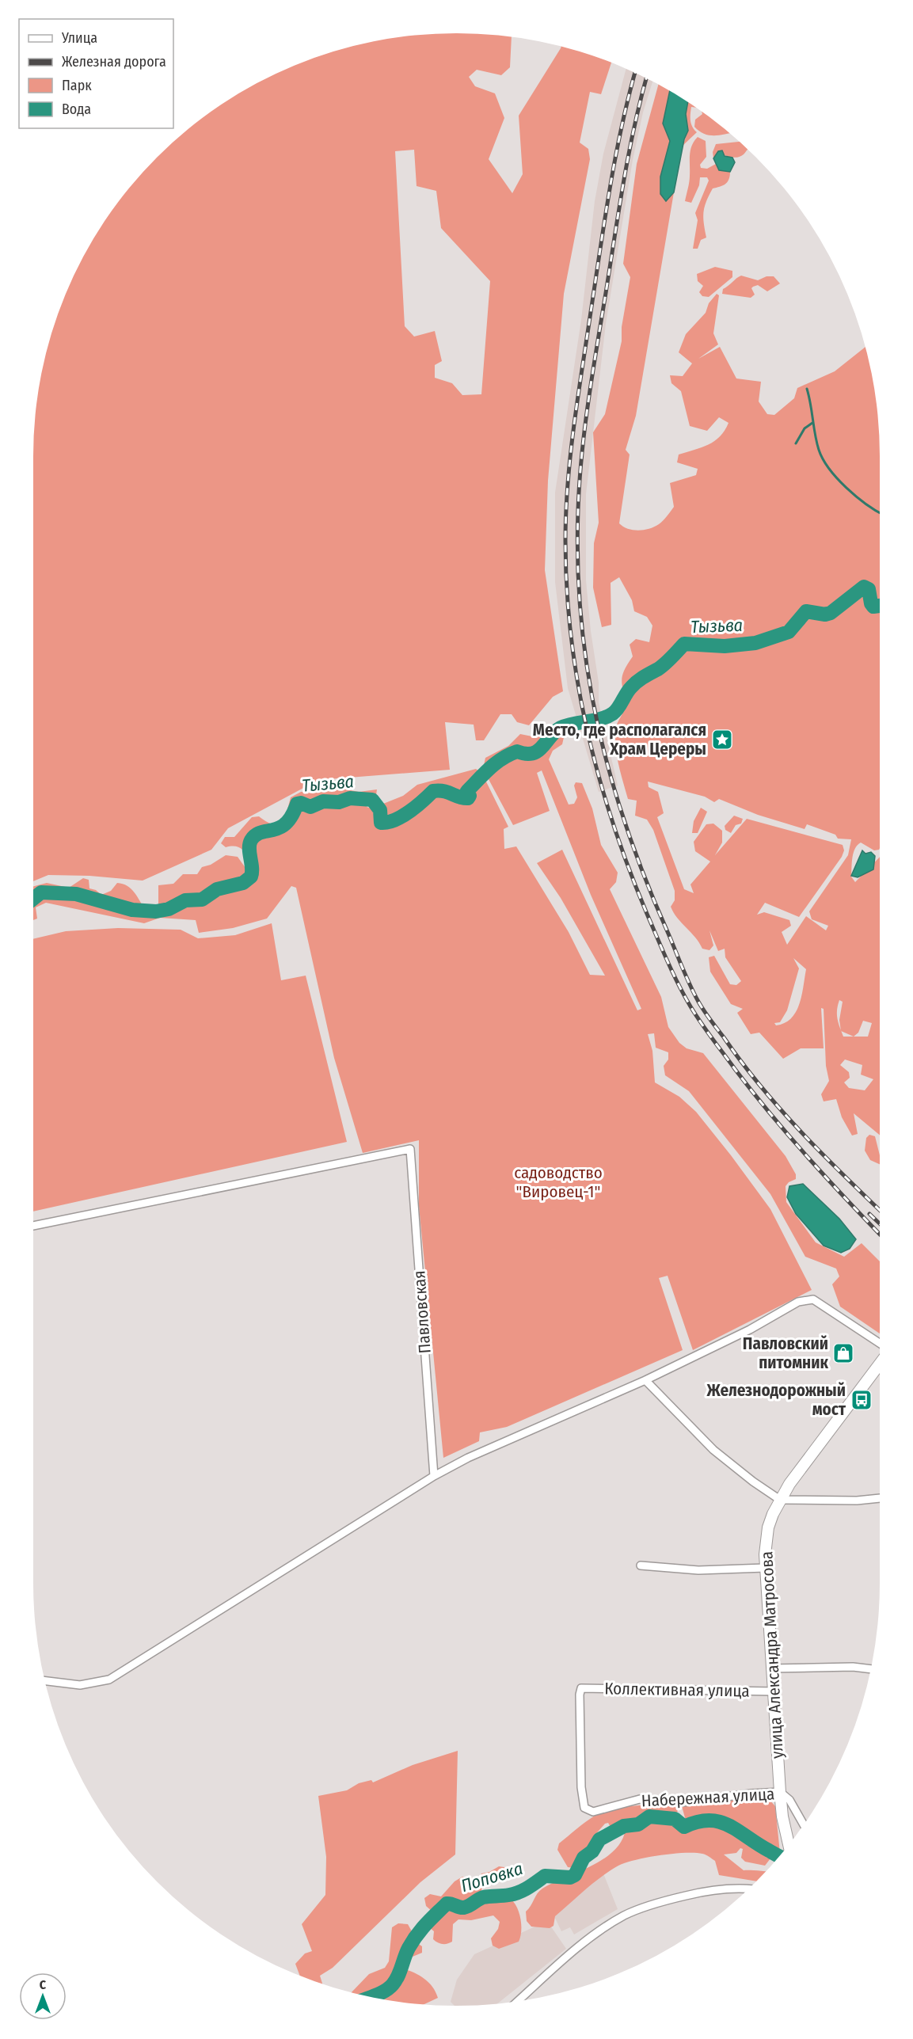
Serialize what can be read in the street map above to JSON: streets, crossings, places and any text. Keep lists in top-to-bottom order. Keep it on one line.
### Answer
{"streets":{"main road":["улица Александра Матросова"],"street":["Павловская","Коллективная улица","Набережная улица"]},"crossings":[["улица Александра Матросова","Коллективная улица"],["улица Александра Матросова","Набережная улица"],["Коллективная улица","Набережная улица"]],"water":["Тызьва","Поповка"],"parks":["садоводство \"Вировец-1\""],"places":{"place":["Место, где располагался Храм Цереры"],"shop":["Павловский питомник"],"bus stop":["Железнодорожный мост"]},"legend":["Улица","Железная дорога","Парк","Вода"],"north":"top"}
